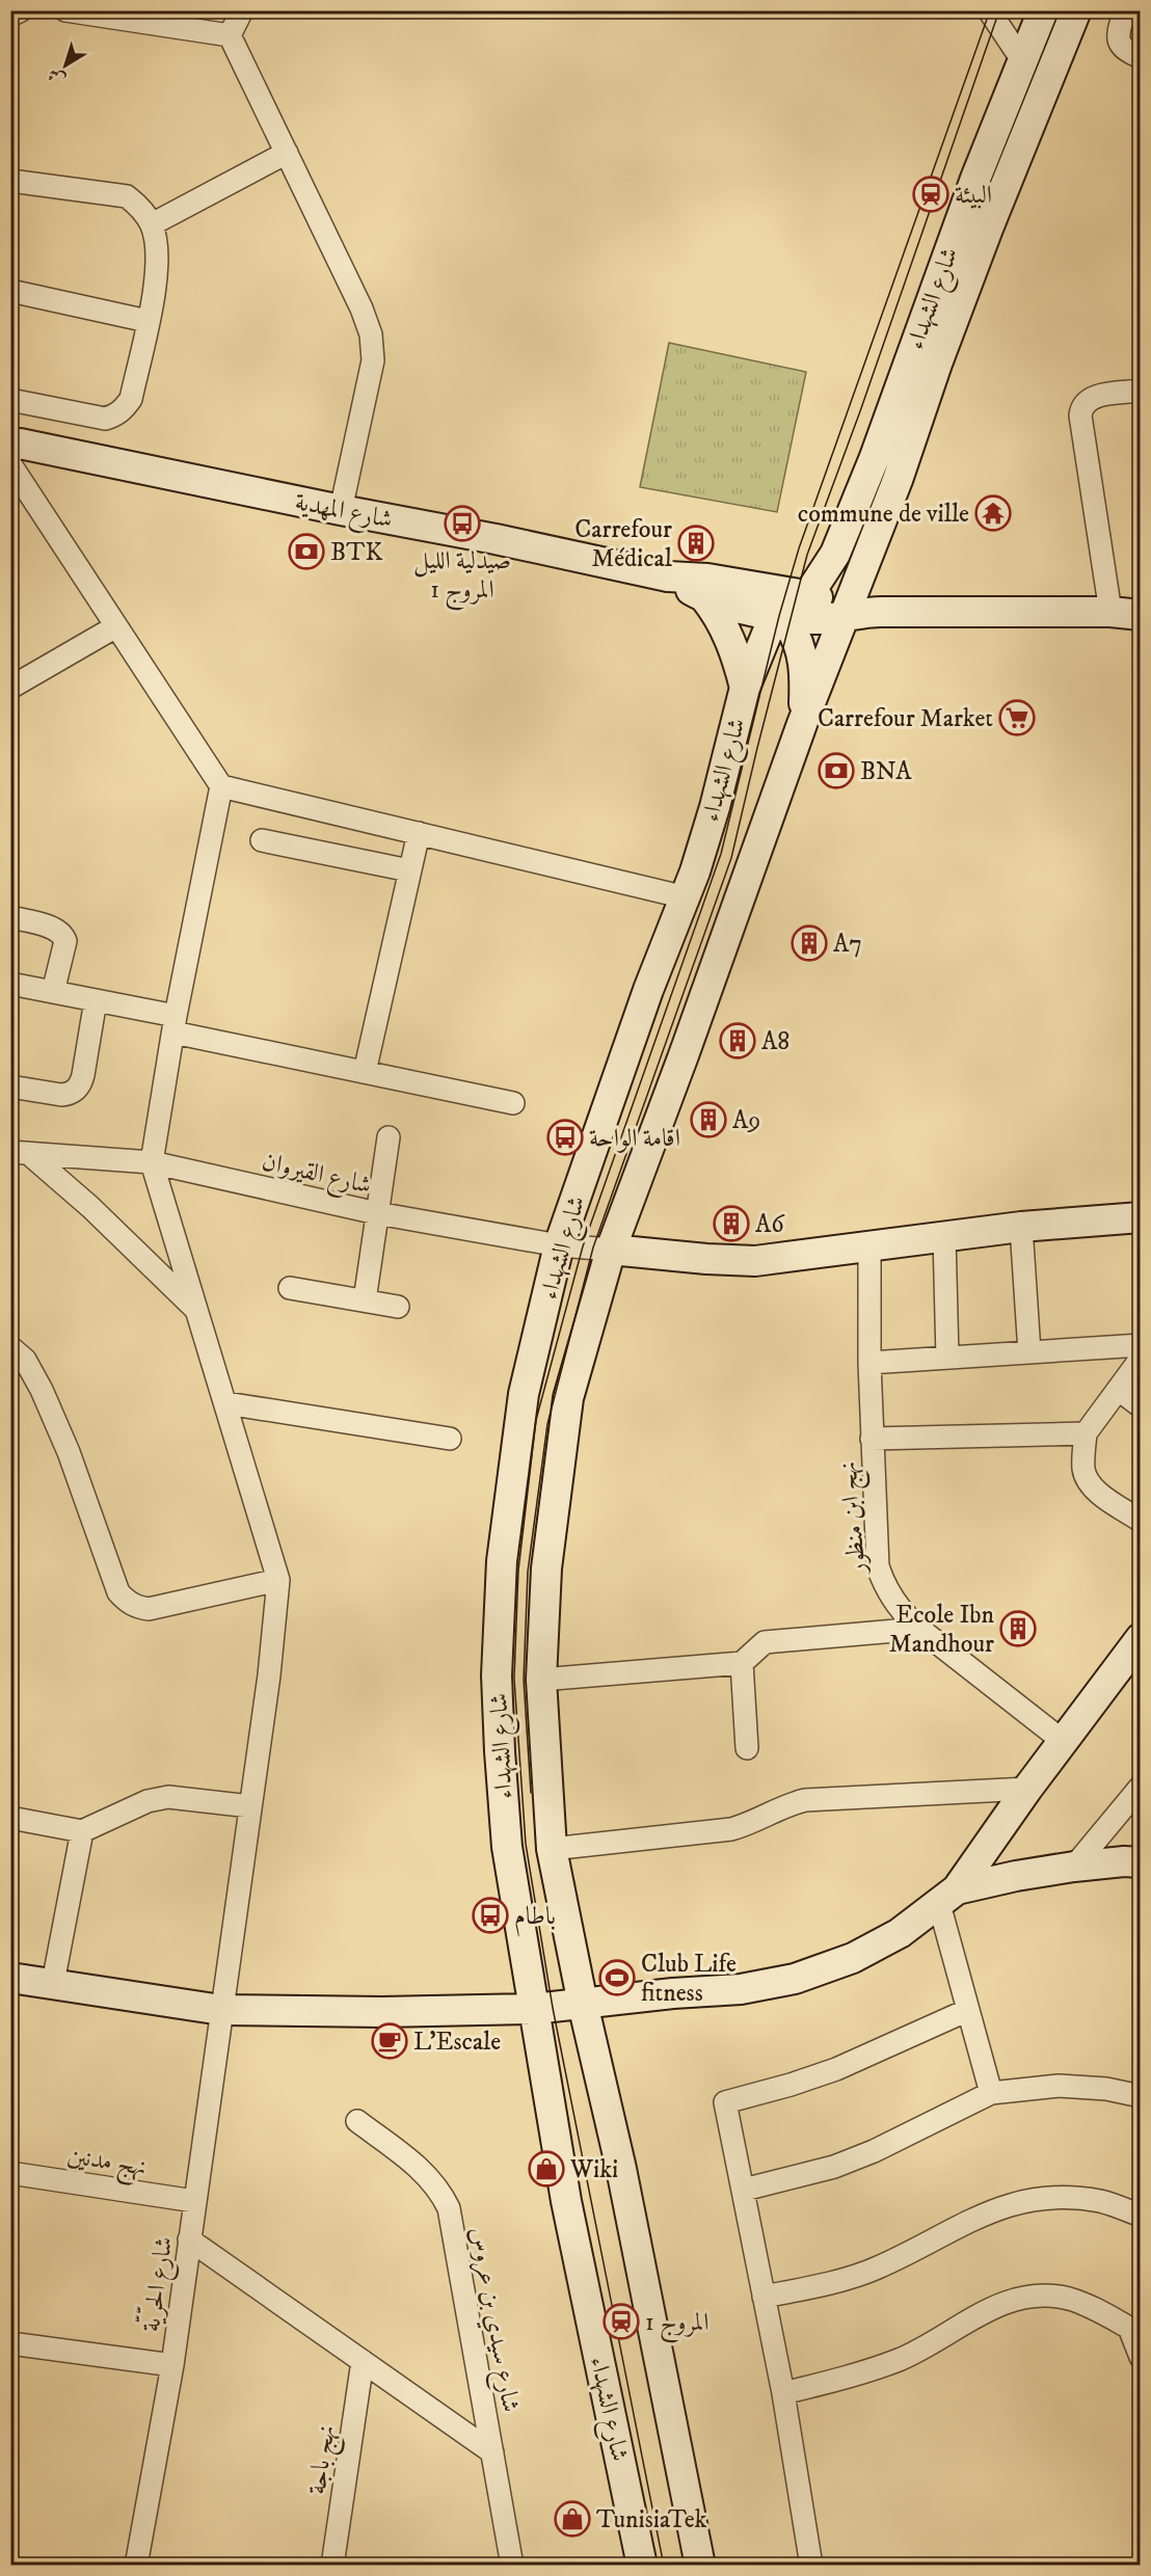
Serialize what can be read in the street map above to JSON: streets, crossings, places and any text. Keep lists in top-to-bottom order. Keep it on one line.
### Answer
{"streets":{"main road":["شارع الشهداء","شارع المهدية"],"street":["شارع القيروان","نهج ابن منظور","نهج مدنين","شارع الحرّيّة","شارع سيدي بن عروس","نهج باجة"]},"crossings":[["شارع الشهداء","شارع القيروان"],["نهج مدنين","شارع الحرّيّة"]],"places":{"station":["البيئة","المروج 1"],"temple":["commune de ville"],"bus stop":["صيدلية الليل المروج 1","اقامة الواحة","باطام"],"building":["Carrefour Médical","A7","A8","A9","A6","Ecole Ibn Mandhour"],"bank":["BTK","BNA"],"supermarket":["Carrefour Market"],"sports":["Club Life fitness"],"cafe":["L'Escale"],"shop":["Wiki","TunisiaTek"]},"north":"bottom left"}
